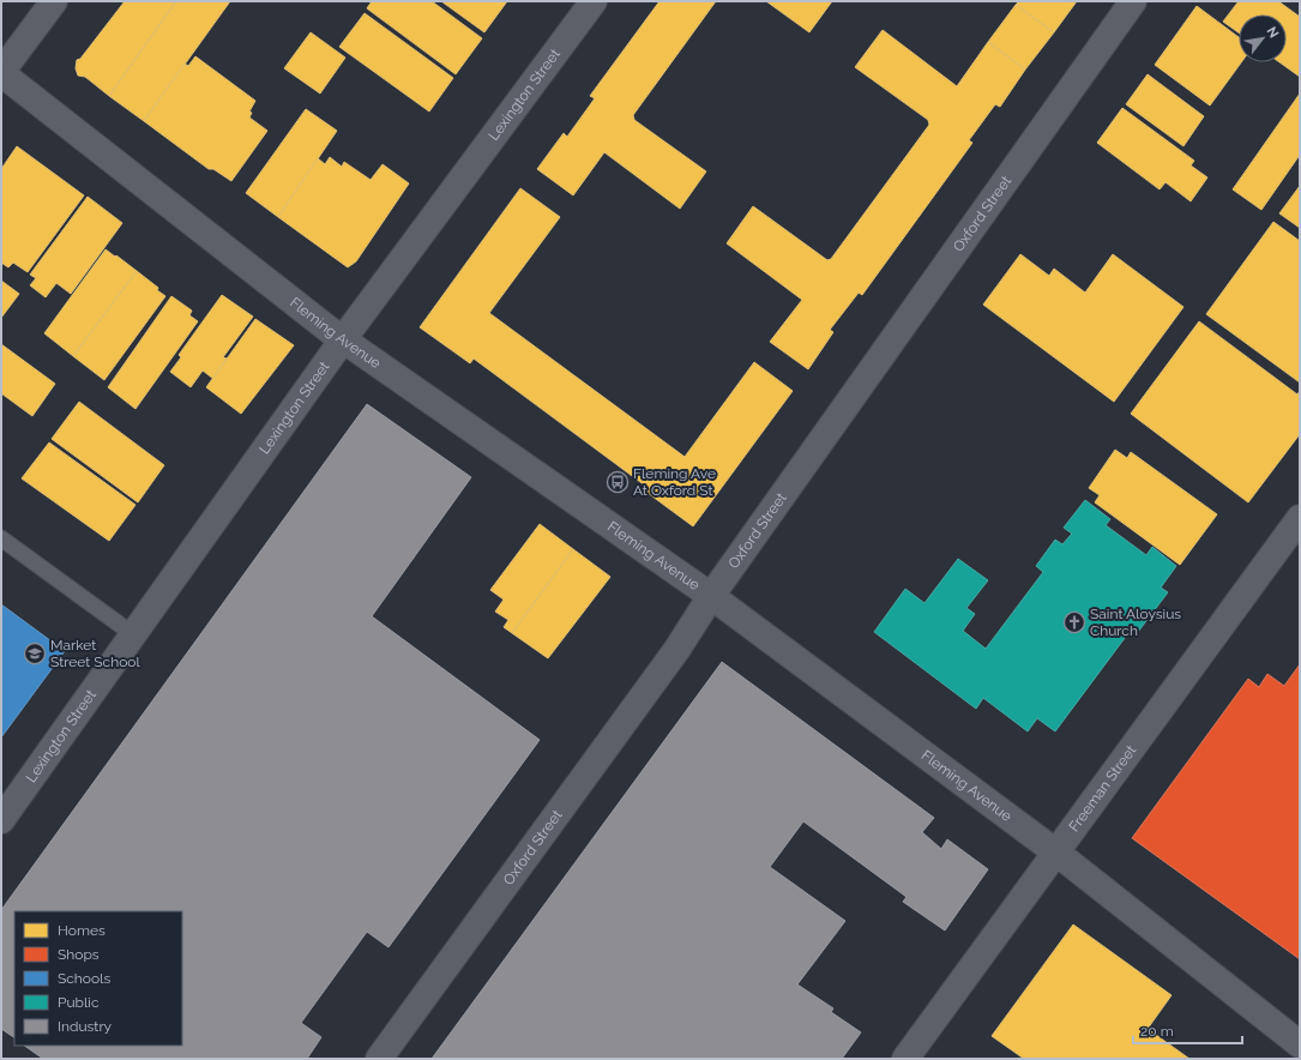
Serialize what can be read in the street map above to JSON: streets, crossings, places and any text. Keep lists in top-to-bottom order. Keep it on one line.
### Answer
{"streets":{"street":["Lexington Street","Oxford Street","Fleming Avenue","Freeman Street"]},"crossings":[["Lexington Street","Fleming Avenue"],["Oxford Street","Fleming Avenue"],["Fleming Avenue","Freeman Street"]],"places":{"bus stop":["Fleming Ave At Oxford St"],"church":["Saint Aloysius Church"],"school or university":["Market Street School"]},"legend":["Homes","Shops","Schools","Public","Industry"],"scale_bar":"20 m","north":"top right"}
